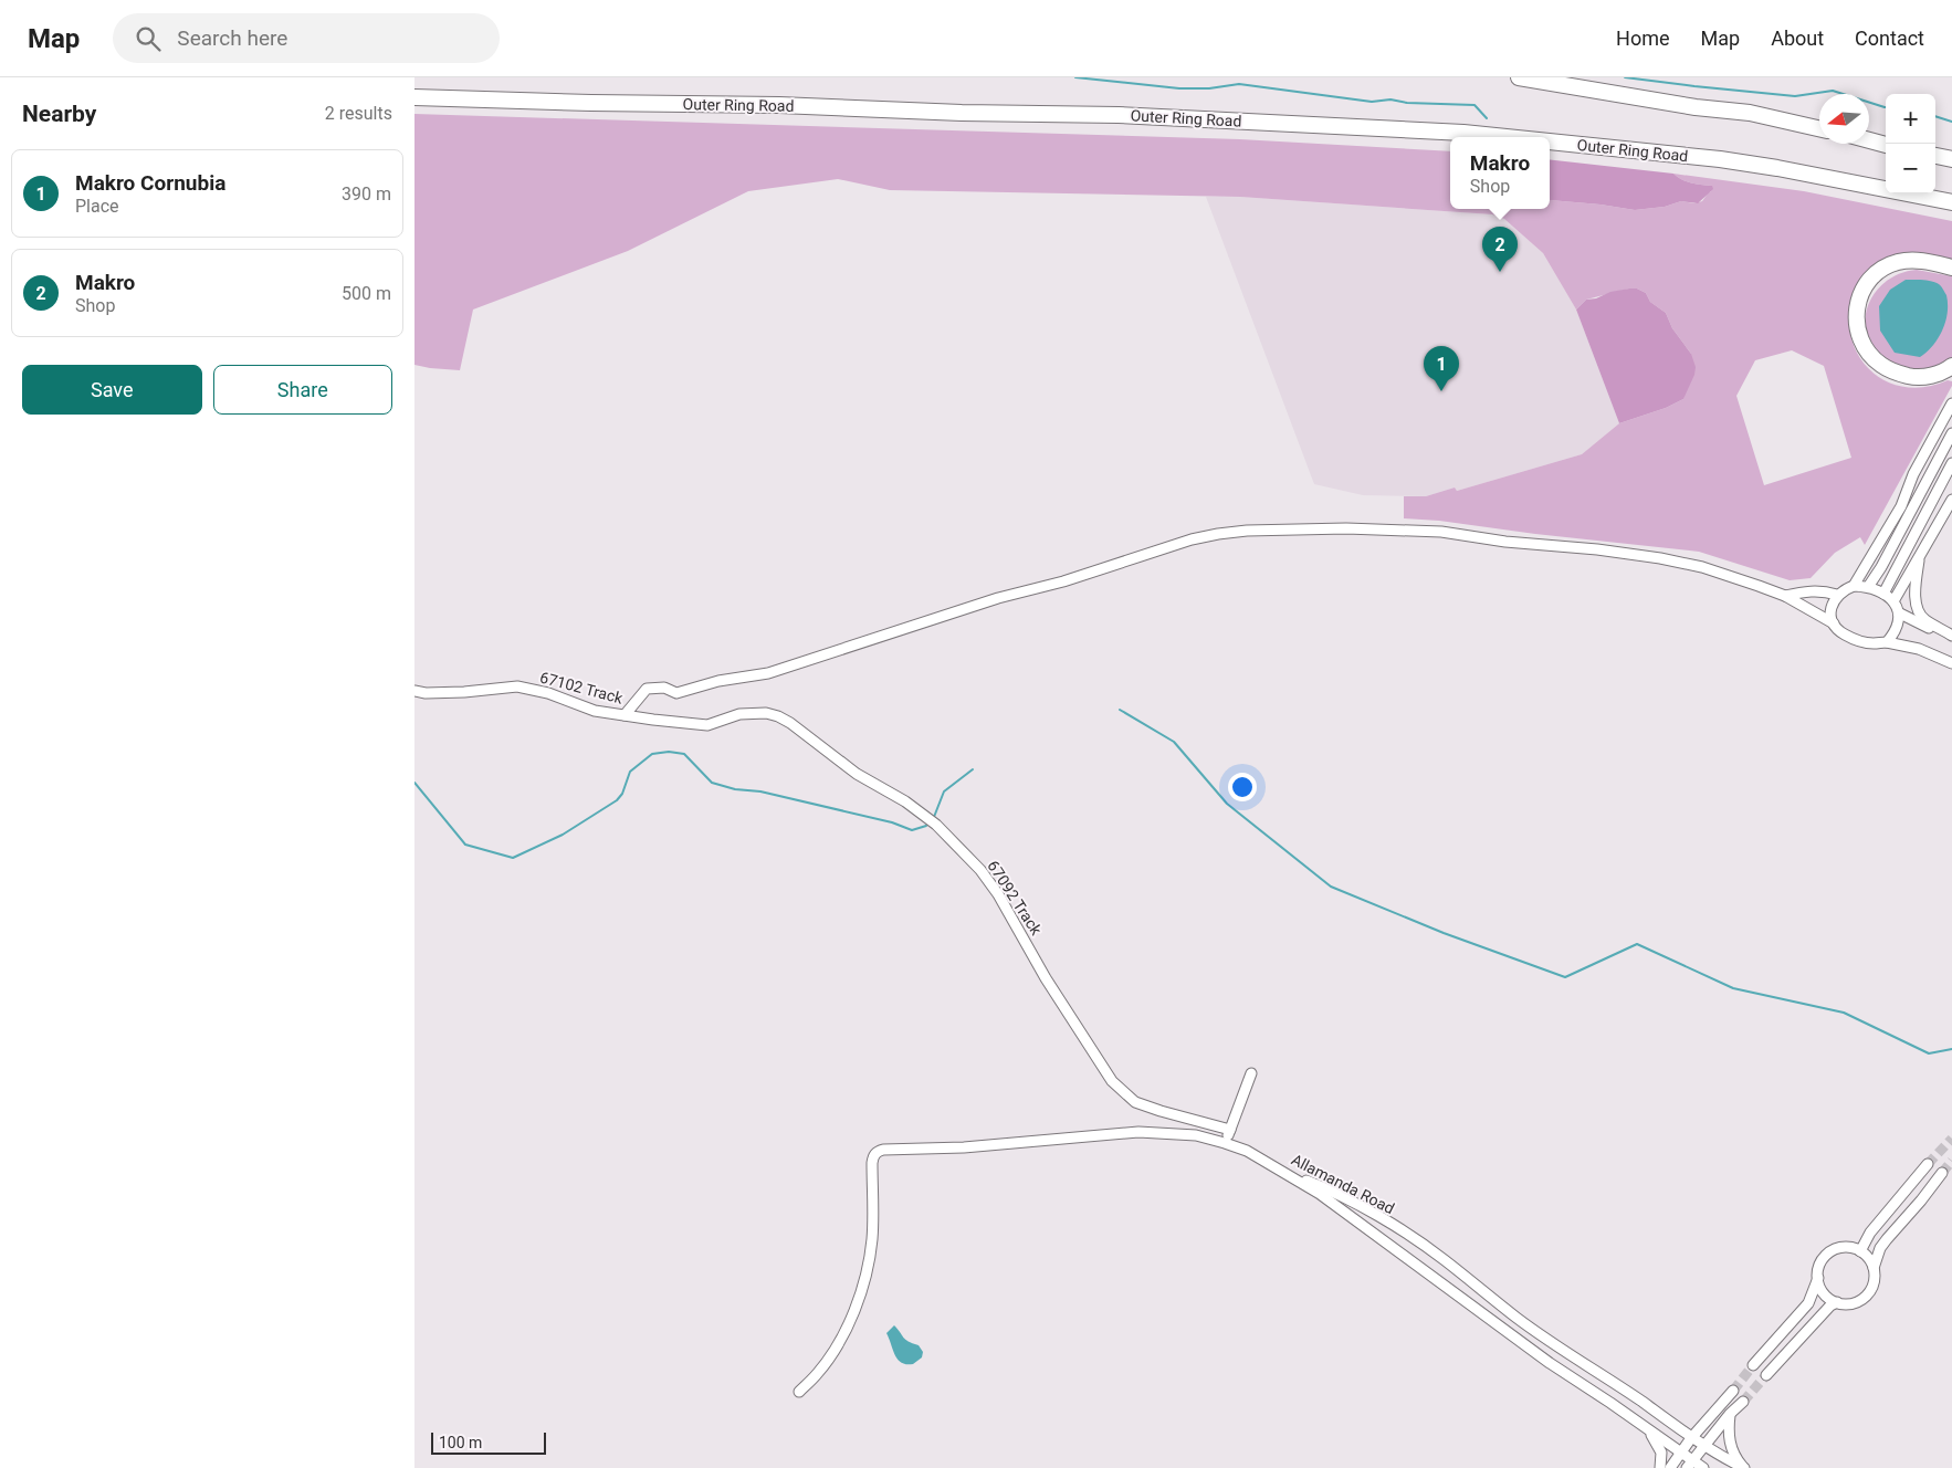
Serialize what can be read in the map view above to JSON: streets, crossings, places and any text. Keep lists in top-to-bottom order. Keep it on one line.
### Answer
{"streets":{"highway":["Outer Ring Road"],"street":["67102 Track","67092 Track","Allamanda Road"]},"crossings":[["67102 Track","67092 Track"]],"scale_bar":"100 m","north":"left","page":{"header":"Map","search":"Search here","nav":["Home","Map","About","Contact"],"heading":["Nearby","2 results"],"map_buttons":["+","−"],"popup":["Makro","Shop"],"list":[{"mark":"1","name":"Makro Cornubia","note":"Place","value":"390 m"},{"mark":"2","name":"Makro","note":"Shop","value":"500 m"}],"pins":["2","1"],"buttons":["Save","Share"],"scale":"100 m"}}
